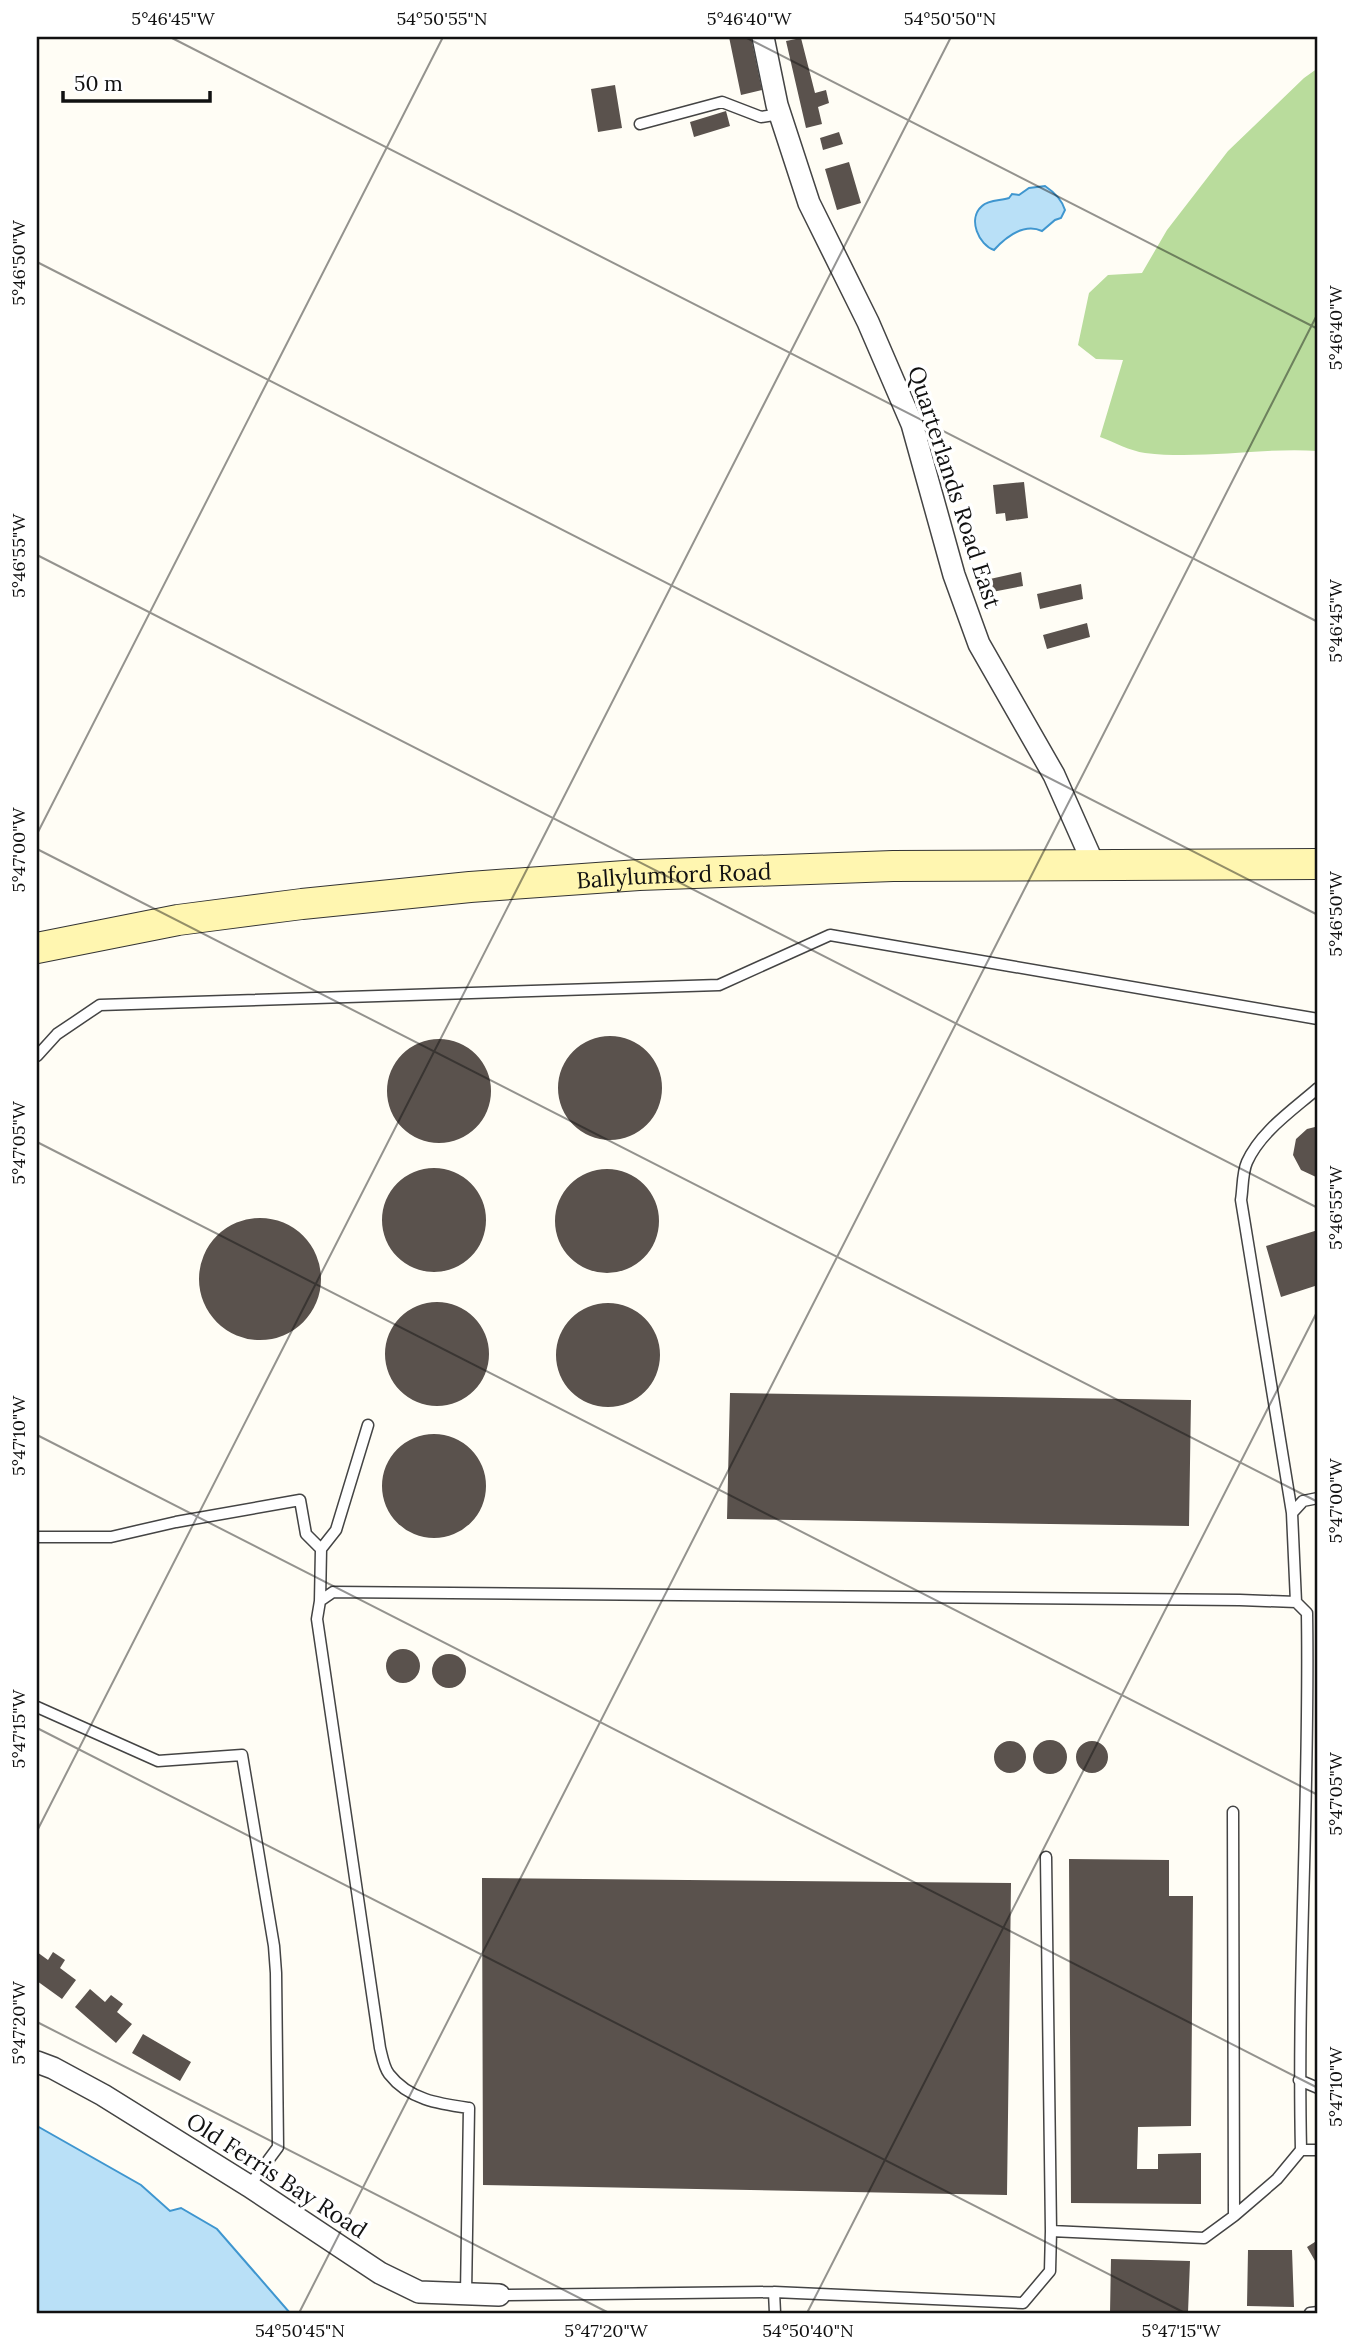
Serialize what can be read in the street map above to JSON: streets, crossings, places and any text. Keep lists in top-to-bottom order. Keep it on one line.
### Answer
{"streets":{"main road":["Ballylumford Road"],"street":["Quarterlands Road East","Old Ferris Bay Road"]},"crossings":[["Quarterlands Road East","Ballylumford Road"]],"scale_bar":"50 m","coordinates":["5°46'45\"W","54°50'55\"N","5°46'40\"W","54°50'50\"N","5°46'50\"W","5°46'55\"W","5°47'00\"W","5°47'05\"W","5°47'10\"W","5°47'15\"W","5°47'20\"W","54°50'45\"N","54°50'40\"N"]}
